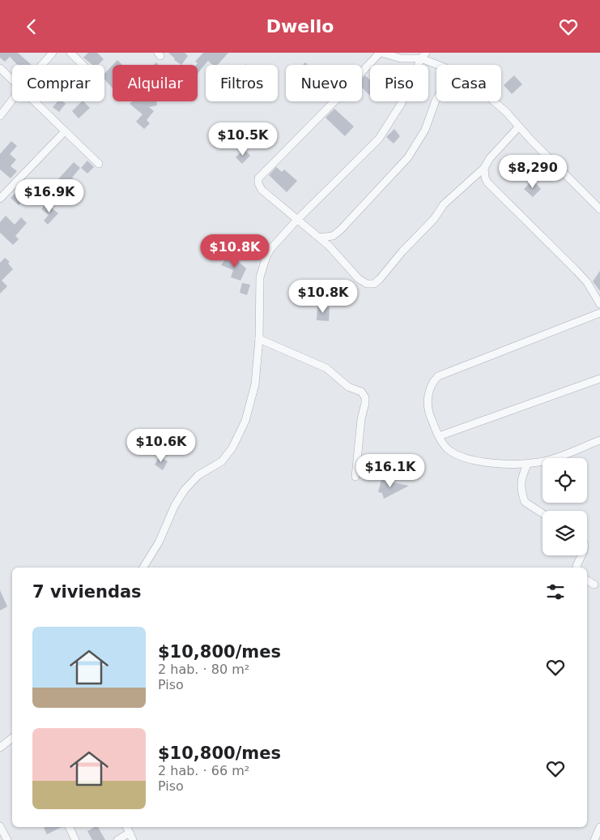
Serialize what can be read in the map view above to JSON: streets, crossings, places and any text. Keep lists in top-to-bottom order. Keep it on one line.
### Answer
{"page":{"header":"Dwello","chip":["Comprar","Alquilar","Filtros","Nuevo","Piso","Casa"],"price":["$10.5K","$8,290","$16.9K","$10.8K","$10.8K","$10.6K","$16.1K"],"heading":"7 viviendas","list":[{"name":"$10,800/mes","note":"2 hab. · 80 m² · Piso"},{"name":"$10,800/mes","note":"2 hab. · 66 m² · Piso"}]}}
